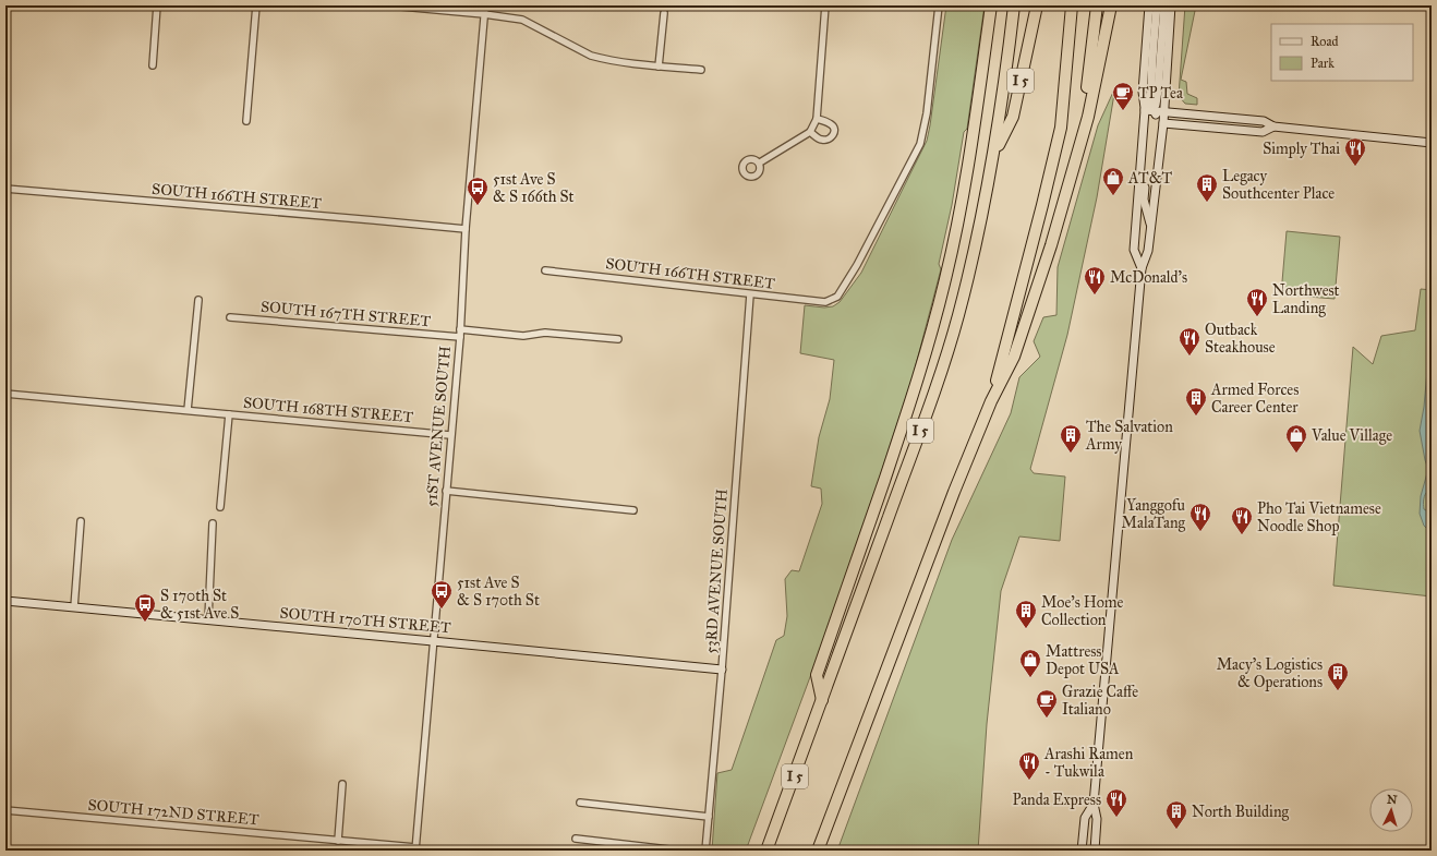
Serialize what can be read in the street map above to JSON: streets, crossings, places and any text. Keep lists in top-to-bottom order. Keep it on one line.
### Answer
{"streets":{"highway":["I 5"],"main road":["SOUTH 170TH STREET"],"street":["SOUTH 166TH STREET","SOUTH 167TH STREET","SOUTH 168TH STREET","51ST AVENUE SOUTH","53RD AVENUE SOUTH","SOUTH 172ND STREET"]},"crossings":[["SOUTH 166TH STREET","51ST AVENUE SOUTH"],["SOUTH 166TH STREET","53RD AVENUE SOUTH"],["SOUTH 167TH STREET","51ST AVENUE SOUTH"],["SOUTH 168TH STREET","51ST AVENUE SOUTH"],["51ST AVENUE SOUTH","SOUTH 170TH STREET"],["51ST AVENUE SOUTH","SOUTH 172ND STREET"],["53RD AVENUE SOUTH","SOUTH 170TH STREET"]],"places":{"cafe":["TP Tea","Grazie Caffe Italiano"],"restaurant":["Simply Thai","McDonald's","Northwest Landing","Outback Steakhouse","Yanggofu MalaTang","Pho Tai Vietnamese Noodle Shop","Arashi Ramen - Tukwila","Panda Express"],"shop":["AT&T","Value Village","Mattress Depot USA"],"building":["Legacy Southcenter Place","Armed Forces Career Center","The Salvation Army","Moe's Home Collection","Macy's Logistics & Operations","North Building"],"bus stop":["51st Ave S & S 166th St","51st Ave S & S 170th St","S 170th St & 51st Ave S"]},"legend":["Road","Park"],"north":"top"}
